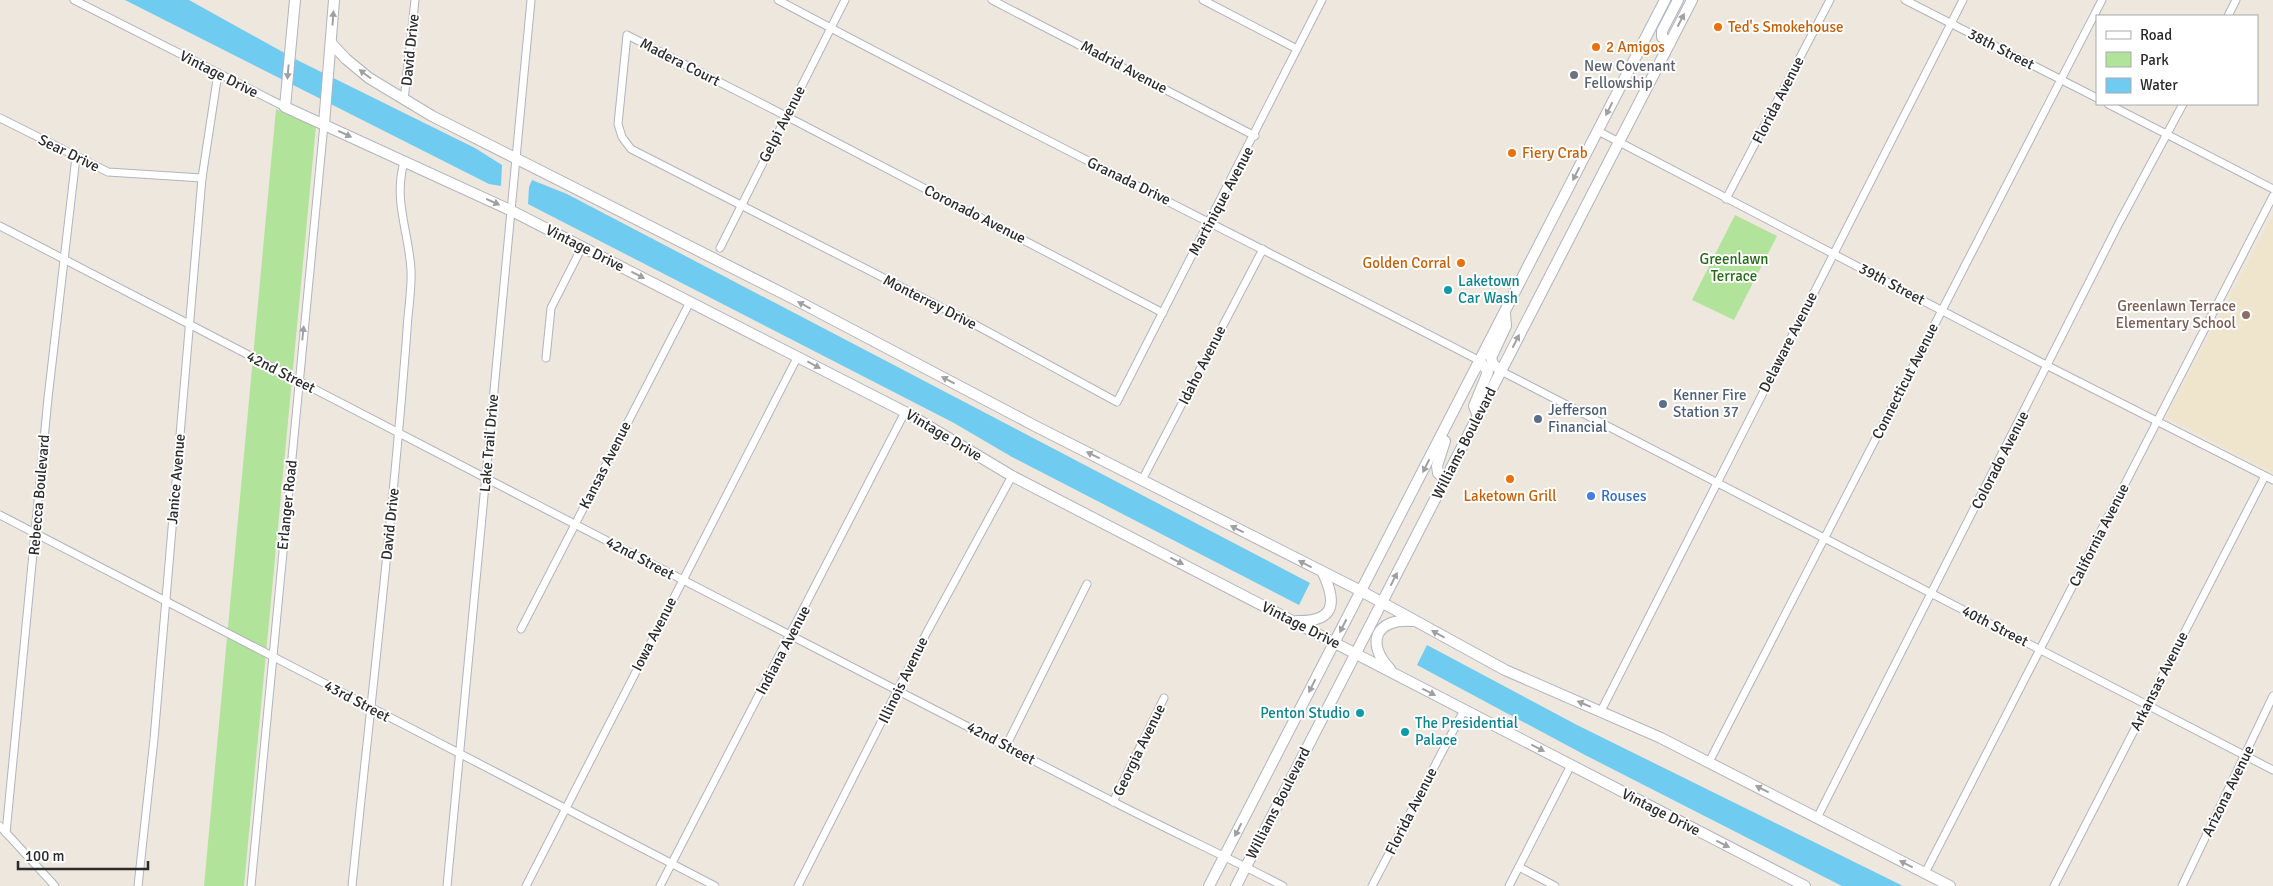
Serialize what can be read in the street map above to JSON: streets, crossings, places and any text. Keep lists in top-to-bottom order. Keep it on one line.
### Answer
{"streets":{"street":["38th Street","David Drive","Madera Court","Madrid Avenue","Vintage Drive","Florida Avenue","Gelpi Avenue","Sear Drive","Granada Drive","Martinique Avenue","Coronado Avenue","39th Street","Monterrey Drive","Delaware Avenue","Idaho Avenue","42nd Street","Connecticut Avenue","Lake Trail Drive","Williams Boulevard","Colorado Avenue","Kansas Avenue","Janice Avenue","Rebecca Boulevard","Erlanger Road","California Avenue","40th Street","Iowa Avenue","Indiana Avenue","Illinois Avenue","Arkansas Avenue","43rd Street","Georgia Avenue","Arizona Avenue"]},"crossings":[["38th Street","Delaware Avenue"],["38th Street","Connecticut Avenue"],["David Drive","Vintage Drive"],["David Drive","42nd Street"],["David Drive","43rd Street"],["Madera Court","Gelpi Avenue"],["Madera Court","Coronado Avenue"],["Madera Court","Monterrey Drive"],["Madrid Avenue","Martinique Avenue"],["Vintage Drive","Florida Avenue"],["Vintage Drive","Lake Trail Drive"],["Vintage Drive","Williams Boulevard"],["Vintage Drive","Kansas Avenue"],["Vintage Drive","Janice Avenue"],["Vintage Drive","Erlanger Road"],["Vintage Drive","Iowa Avenue"],["Vintage Drive","Indiana Avenue"],["Vintage Drive","Illinois Avenue"],["Florida Avenue","39th Street"],["Gelpi Avenue","Granada Drive"],["Gelpi Avenue","Coronado Avenue"],["Gelpi Avenue","Monterrey Drive"],["Sear Drive","Janice Avenue"],["Sear Drive","Rebecca Boulevard"],["Granada Drive","Martinique Avenue"],["Granada Drive","Idaho Avenue"],["Granada Drive","Williams Boulevard"],["Martinique Avenue","Coronado Avenue"],["Martinique Avenue","Monterrey Drive"],["39th Street","Delaware Avenue"],["39th Street","Connecticut Avenue"],["39th Street","Williams Boulevard"],["39th Street","Colorado Avenue"],["39th Street","California Avenue"],["39th Street","Arkansas Avenue"],["Delaware Avenue","40th Street"],["42nd Street","Lake Trail Drive"],["42nd Street","Williams Boulevard"],["42nd Street","Kansas Avenue"],["42nd Street","Janice Avenue"],["42nd Street","Rebecca Boulevard"],["42nd Street","Erlanger Road"],["42nd Street","Iowa Avenue"],["42nd Street","Indiana Avenue"],["42nd Street","Illinois Avenue"],["42nd Street","Georgia Avenue"],["Connecticut Avenue","40th Street"],["Lake Trail Drive","43rd Street"],["Williams Boulevard","40th Street"],["Colorado Avenue","40th Street"],["Janice Avenue","43rd Street"],["Rebecca Boulevard","43rd Street"],["Erlanger Road","43rd Street"],["California Avenue","40th Street"],["40th Street","Arkansas Avenue"],["40th Street","Arizona Avenue"],["Iowa Avenue","43rd Street"],["Indiana Avenue","43rd Street"]],"parks":["Greenlawn Terrace"],"places":["Ted's Smokehouse","2 Amigos","New Covenant Fellowship","Fiery Crab","Golden Corral","Laketown Car Wash","Greenlawn Terrace Elementary School","Kenner Fire Station 37","Jefferson Financial","Laketown Grill","Rouses","Penton Studio","The Presidential Palace"],"legend":["Road","Park","Water"],"scale_bar":"100 m"}
